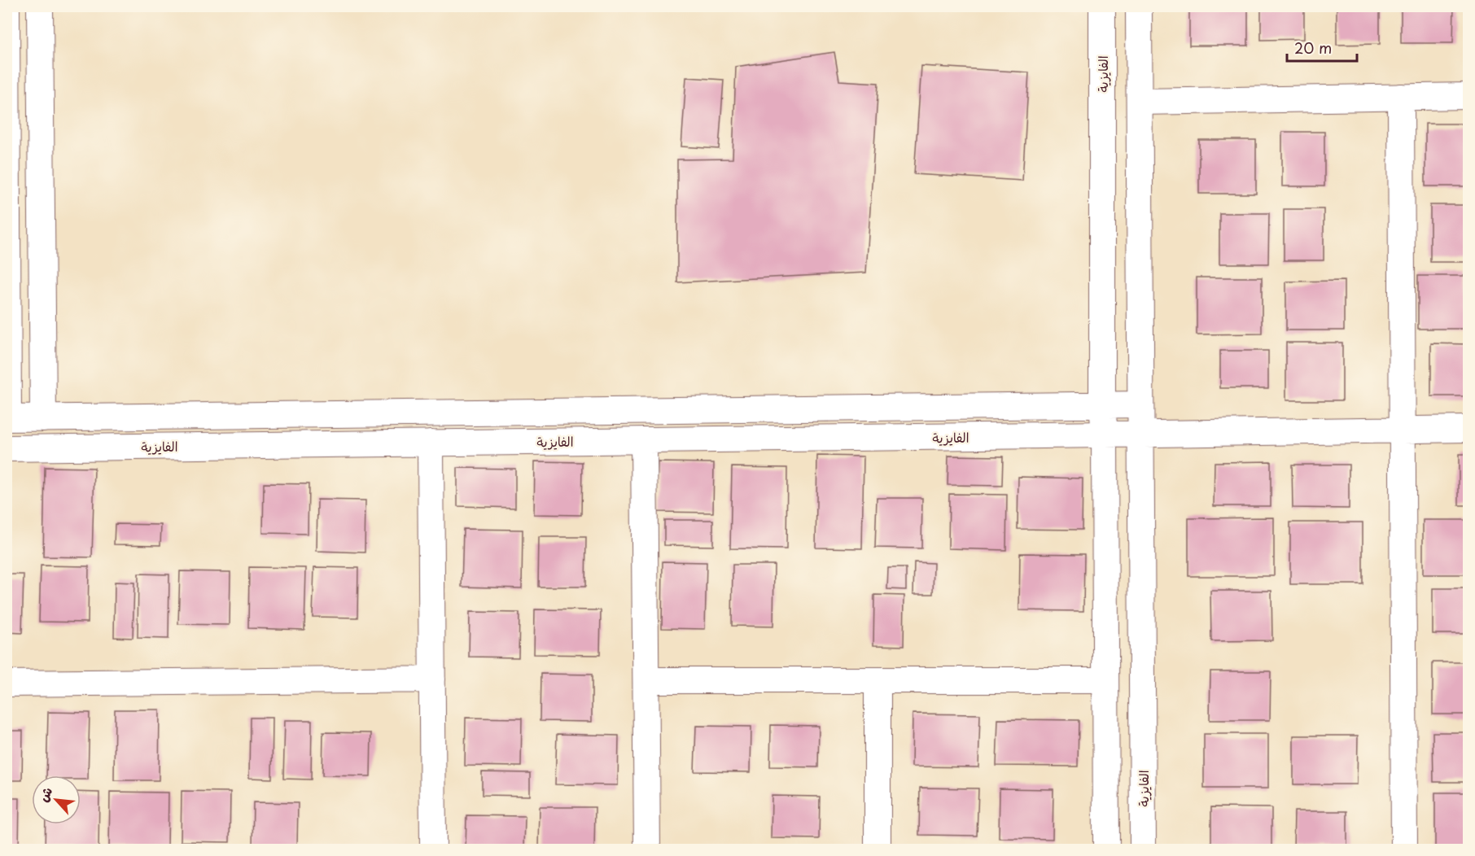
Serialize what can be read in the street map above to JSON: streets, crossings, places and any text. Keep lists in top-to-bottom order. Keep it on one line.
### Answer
{"streets":{"street":["الفايزية"]},"scale_bar":"20 m","north":"top left"}
